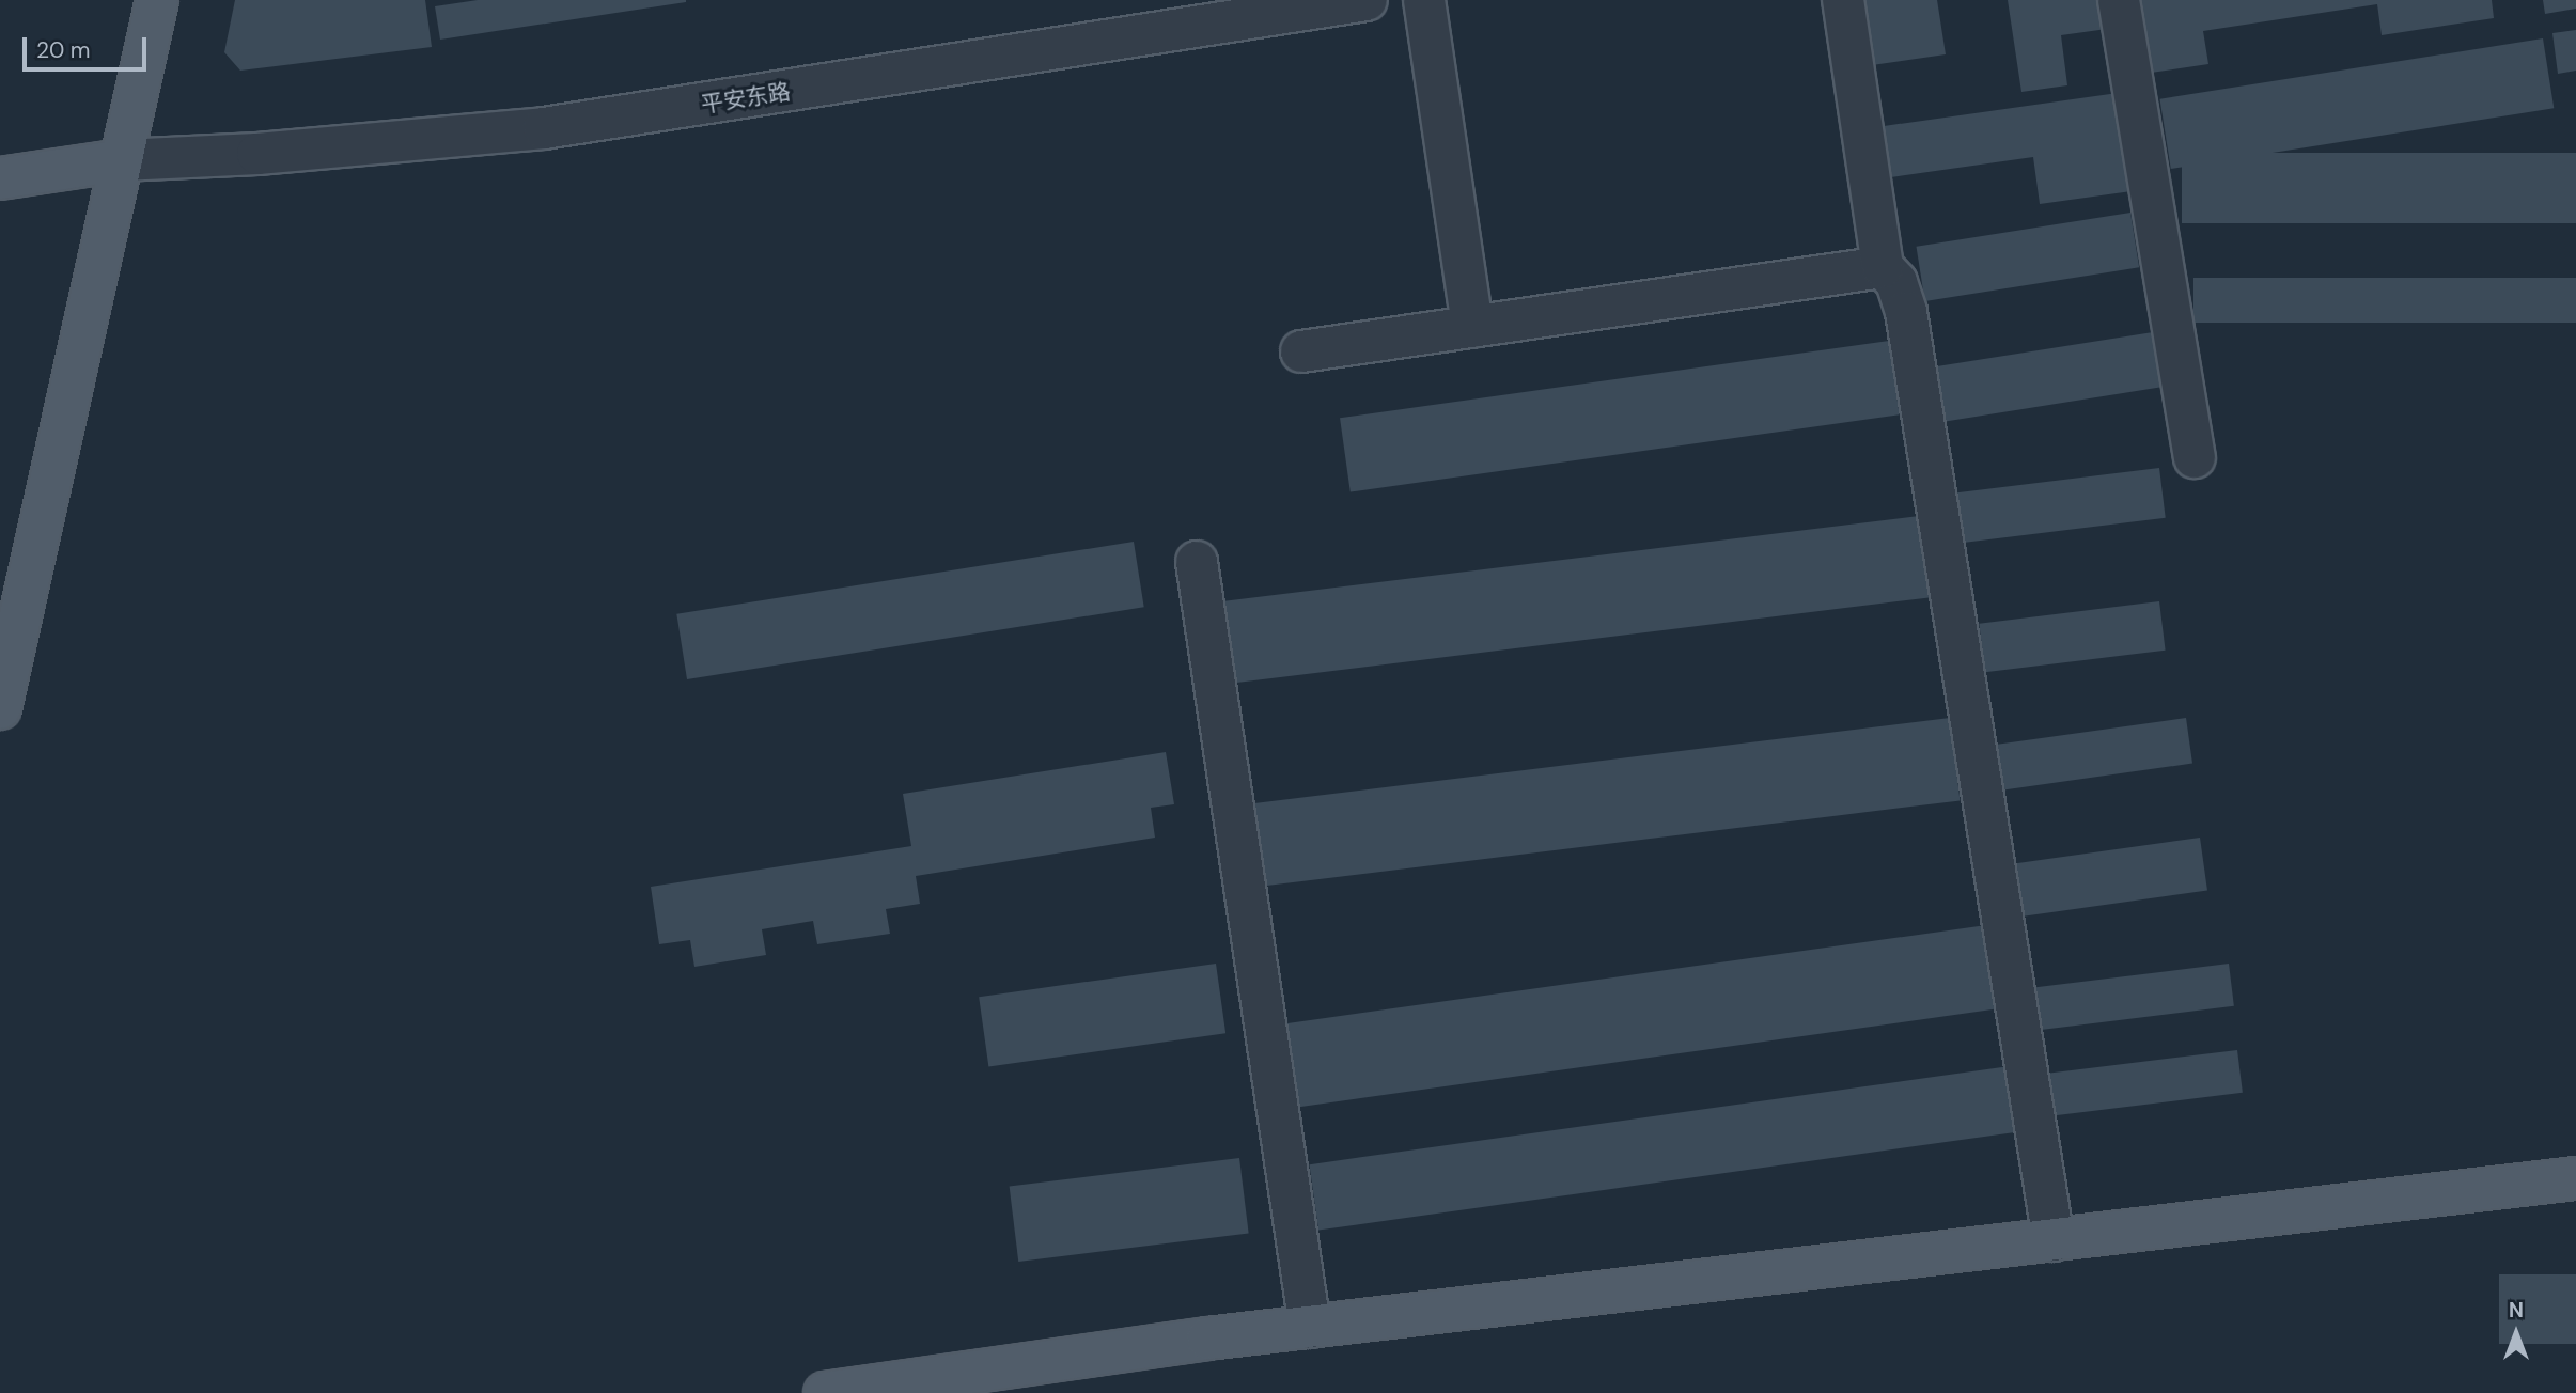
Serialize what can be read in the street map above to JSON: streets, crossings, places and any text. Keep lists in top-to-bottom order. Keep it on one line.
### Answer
{"streets":{"street":["平安东路"]},"scale_bar":"20 m","north":"top"}
